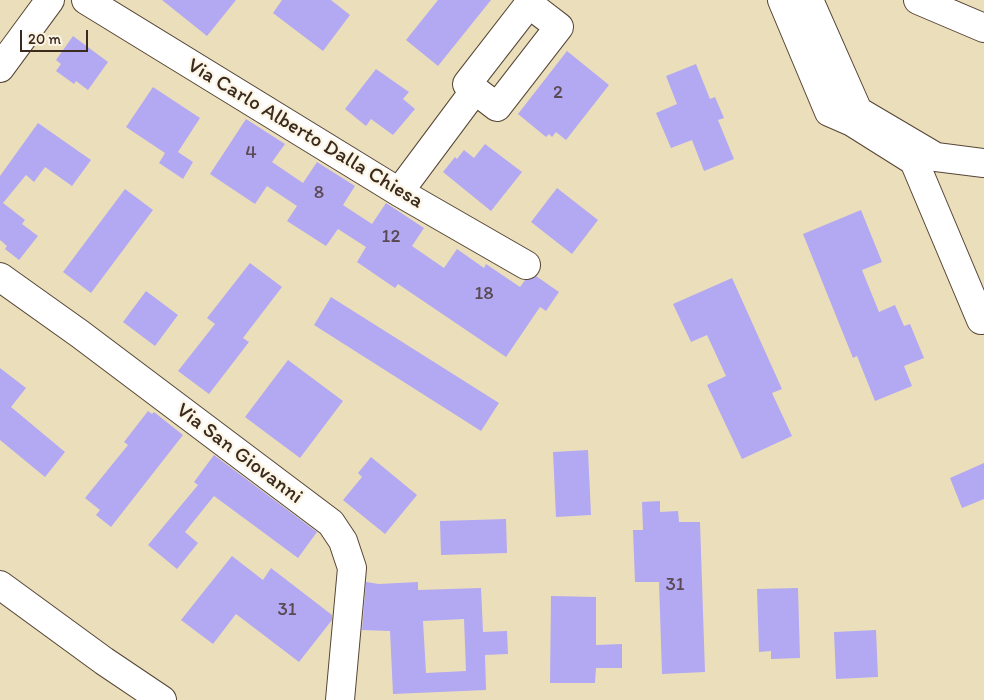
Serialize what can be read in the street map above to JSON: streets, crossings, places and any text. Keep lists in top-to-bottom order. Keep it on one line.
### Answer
{"streets":{"street":["Via Carlo Alberto Dalla Chiesa","Via San Giovanni"]},"house_numbers":["2","4","8","12","18","31","31"],"scale_bar":"20 m"}
